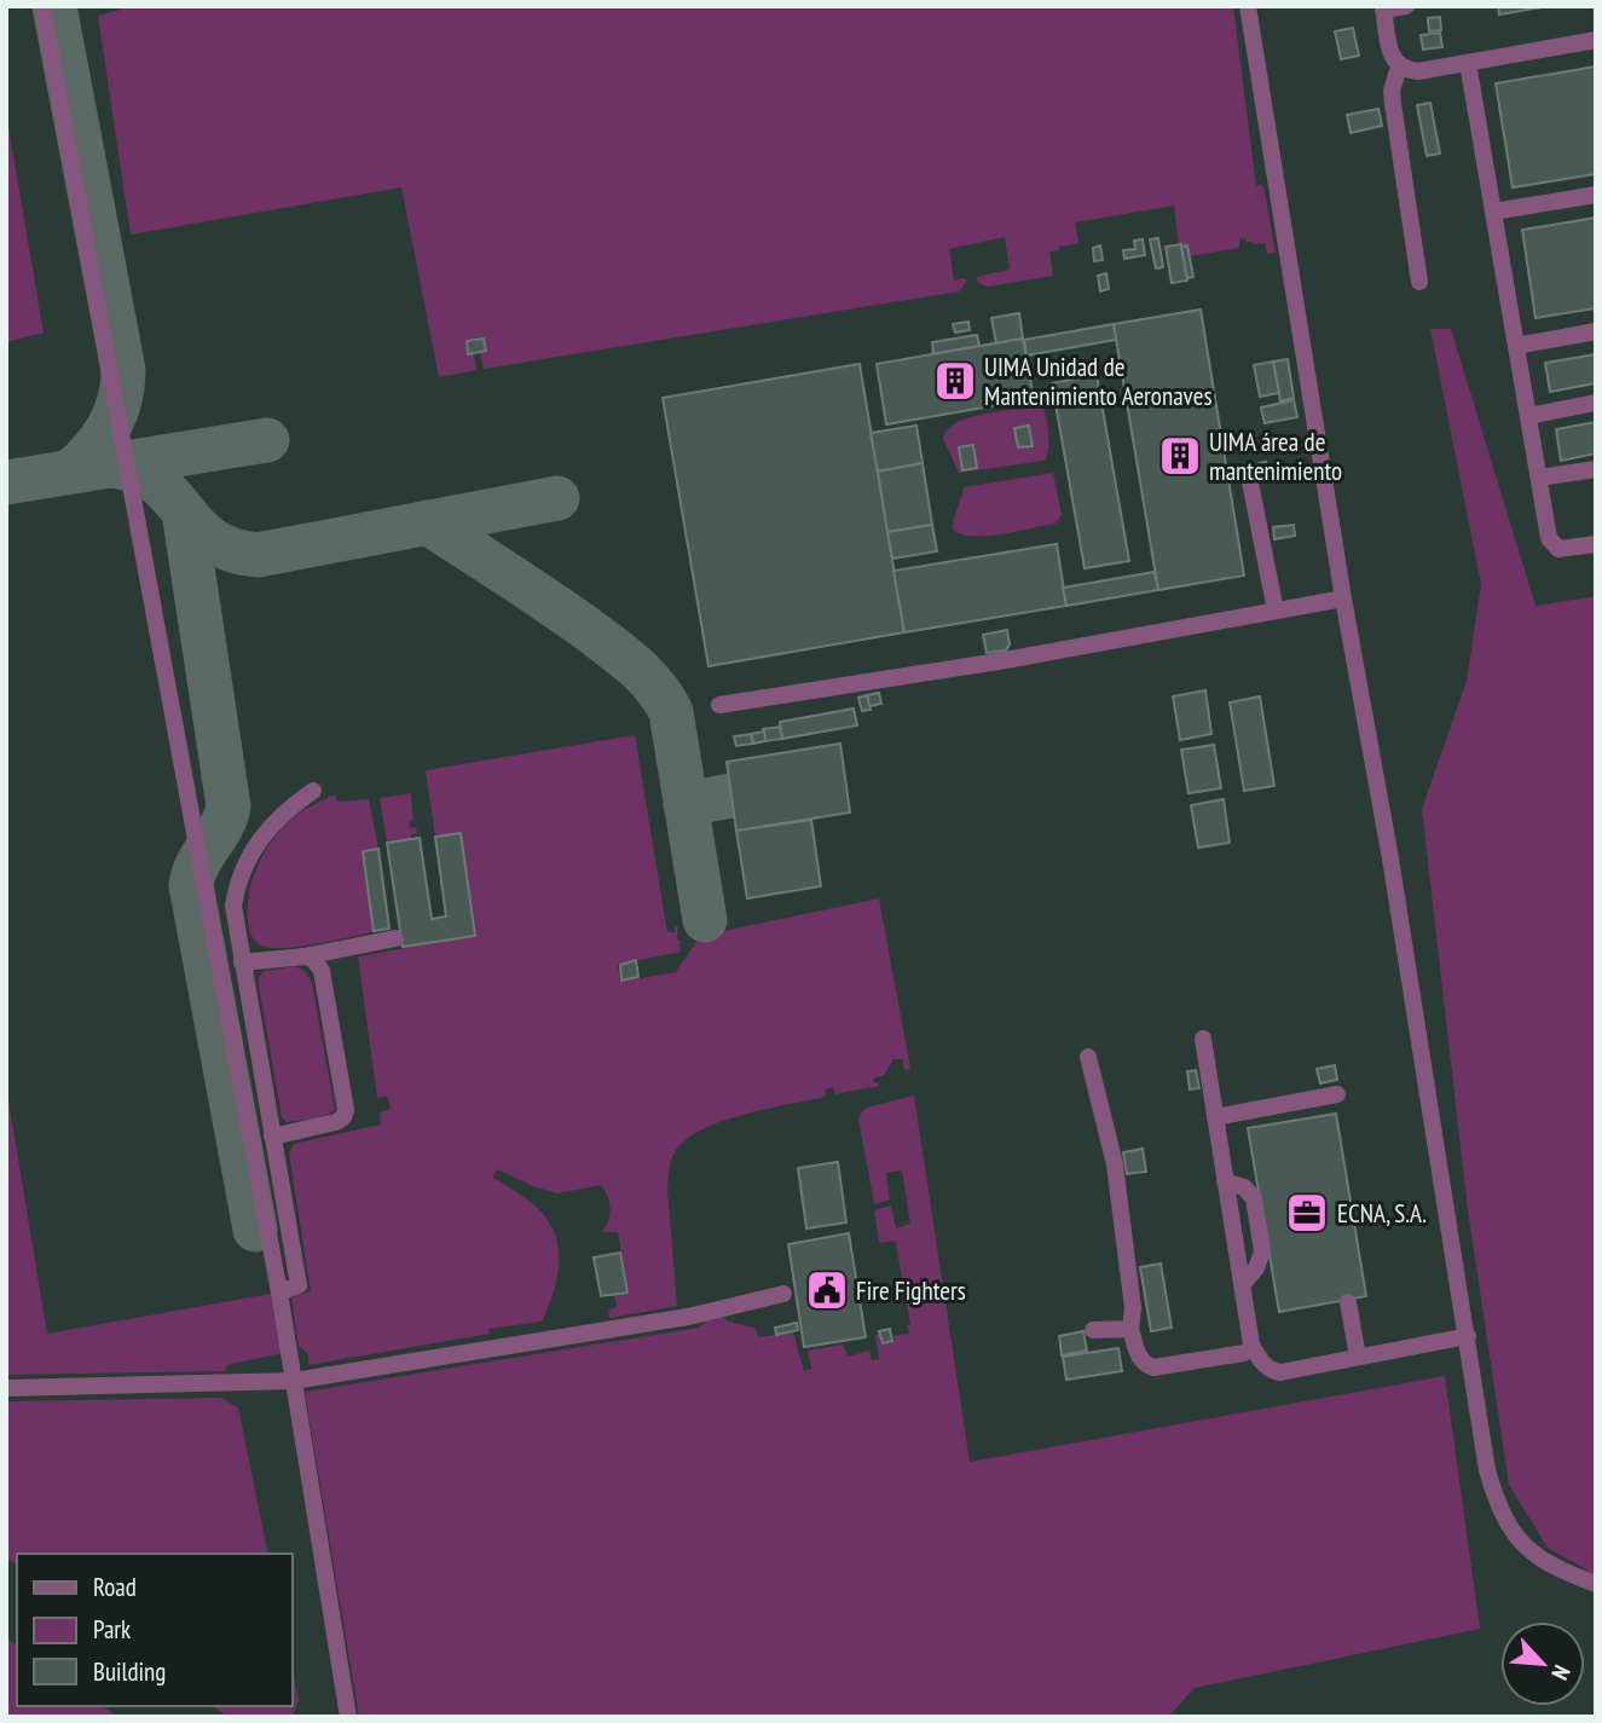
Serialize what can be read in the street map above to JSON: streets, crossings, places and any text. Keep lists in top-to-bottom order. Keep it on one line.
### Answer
{"places":{"building":["UIMA Unidad de Mantenimiento Aeronaves","UIMA área de mantenimiento"],"office":["ECNA, S.A."],"public building":["Fire Fighters"]},"legend":["Road","Park","Building"],"north":"bottom right"}
